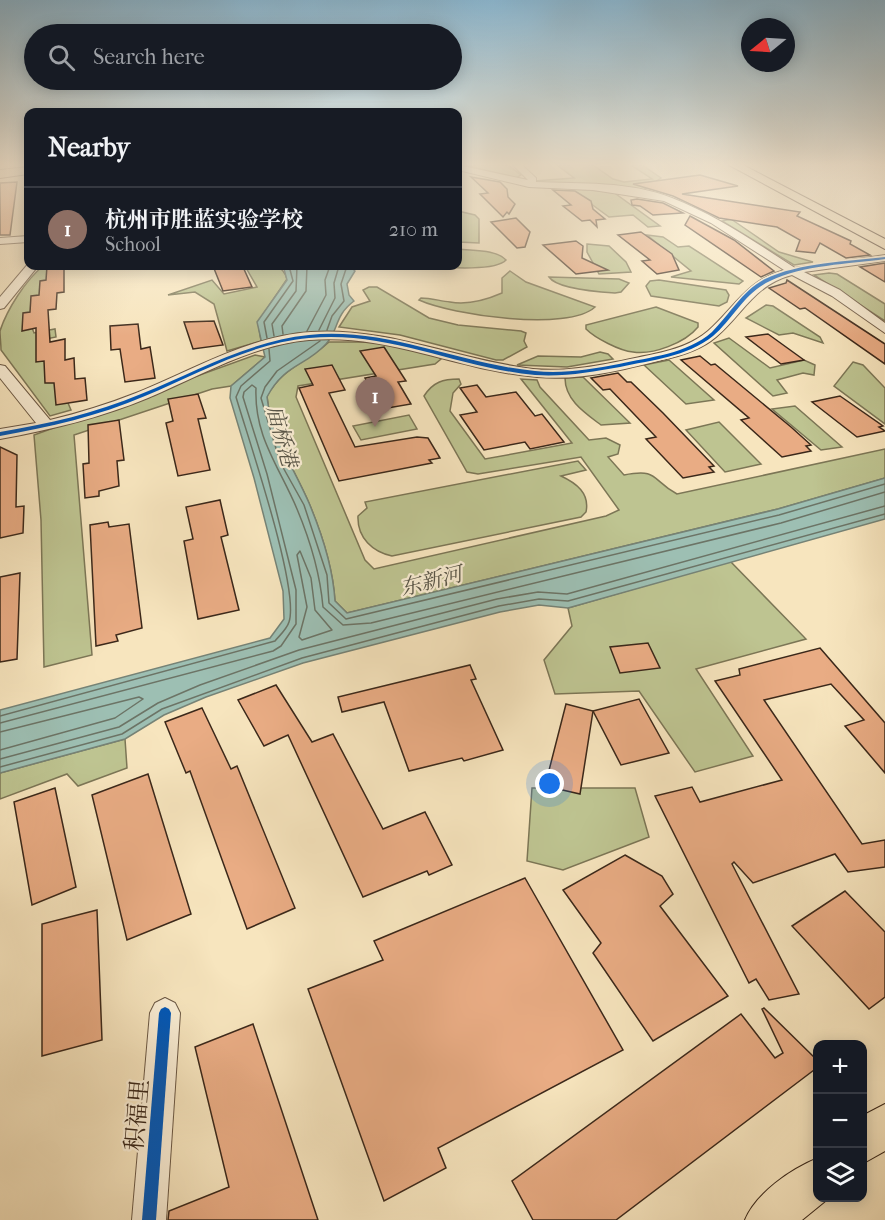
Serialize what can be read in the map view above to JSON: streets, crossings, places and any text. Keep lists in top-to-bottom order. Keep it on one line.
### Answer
{"streets":{"street":["积福里"]},"water":["庙桥港","东新河"],"north":"left","page":{"search":"Search here","heading":"Nearby","list":[{"mark":"1","name":"杭州市胜蓝实验学校","note":"School","value":"210 m"}],"pins":"1","map_buttons":["+","−"]}}
